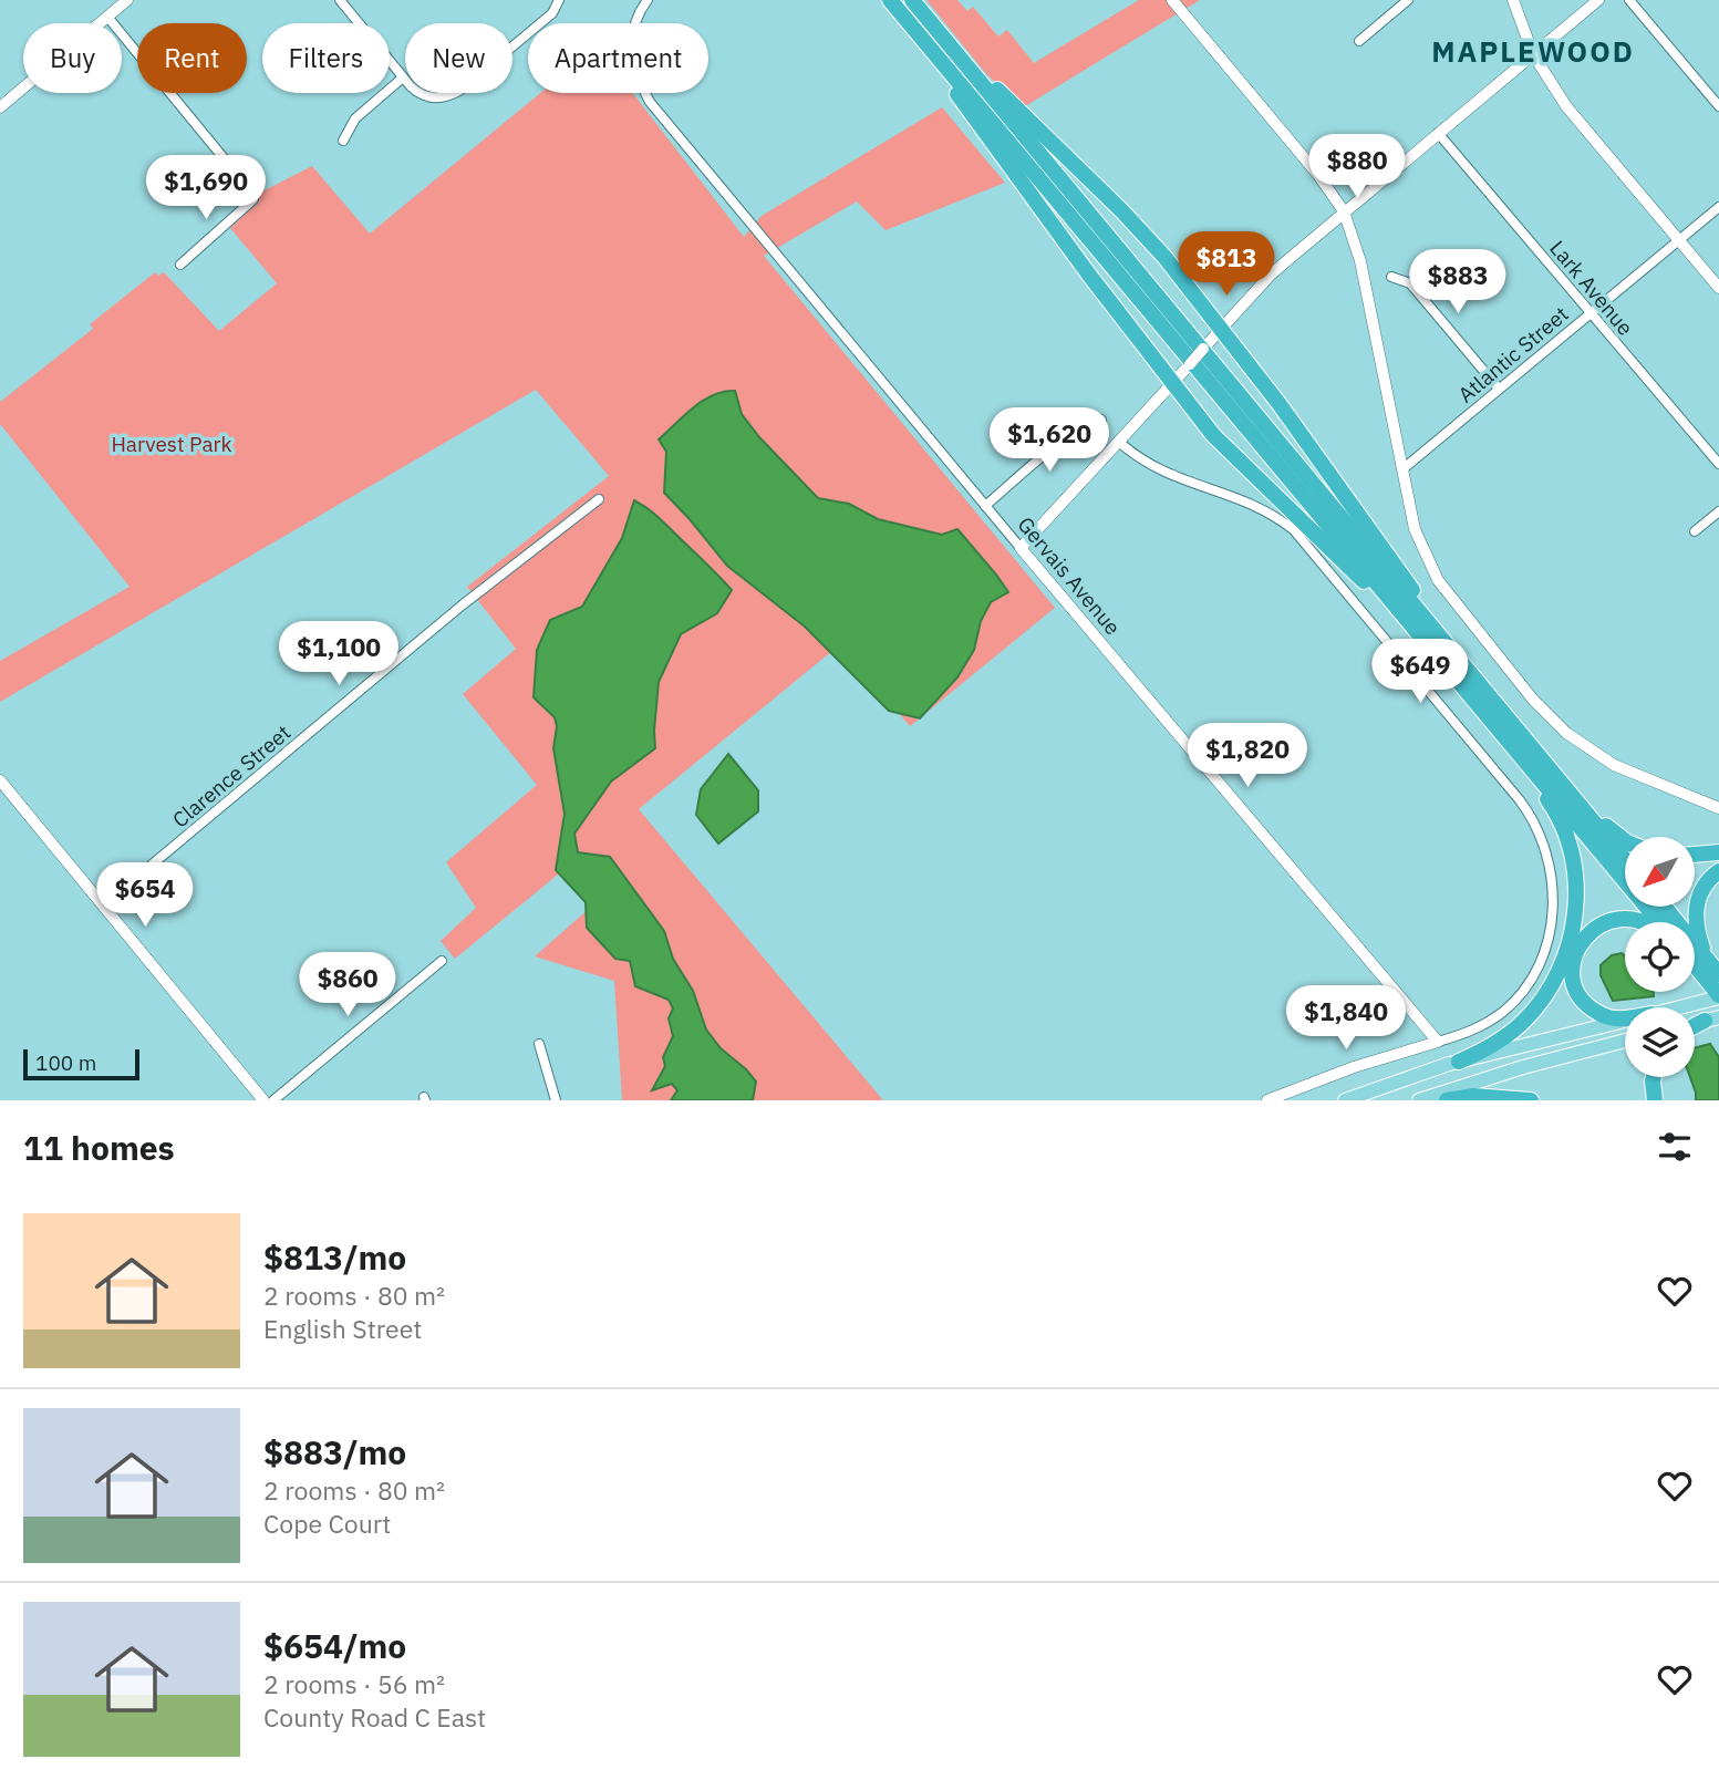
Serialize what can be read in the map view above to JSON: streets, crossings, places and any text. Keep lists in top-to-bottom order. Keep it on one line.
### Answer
{"streets":{"street":["Lark Avenue","Atlantic Street","Gervais Avenue","Clarence Street"]},"crossings":[["Lark Avenue","Atlantic Street"]],"districts":["MAPLEWOOD"],"parks":["Harvest Park"],"scale_bar":"100 m","north":"bottom left","page":{"chip":["Buy","Rent","Filters","New","Apartment"],"price":["$880","$1,690","$813","$883","$1,620","$1,100","$649","$1,820","$654","$860","$1,840"],"scale":"100 m","heading":"11 homes","list":[{"name":"$813/mo","note":"2 rooms · 80 m² · English Street"},{"name":"$883/mo","note":"2 rooms · 80 m² · Cope Court"},{"name":"$654/mo","note":"2 rooms · 56 m² · County Road C East"}]}}
